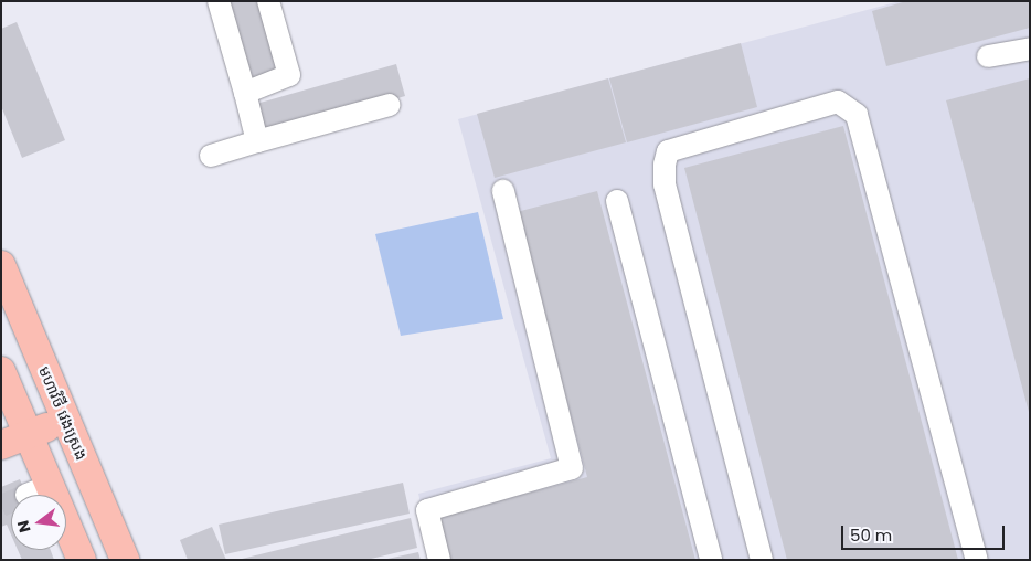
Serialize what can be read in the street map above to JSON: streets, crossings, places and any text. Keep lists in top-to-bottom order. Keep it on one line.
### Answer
{"streets":{"main road":["មហាវិថី វេងស្រេង"]},"scale_bar":"50 m","north":"left"}
